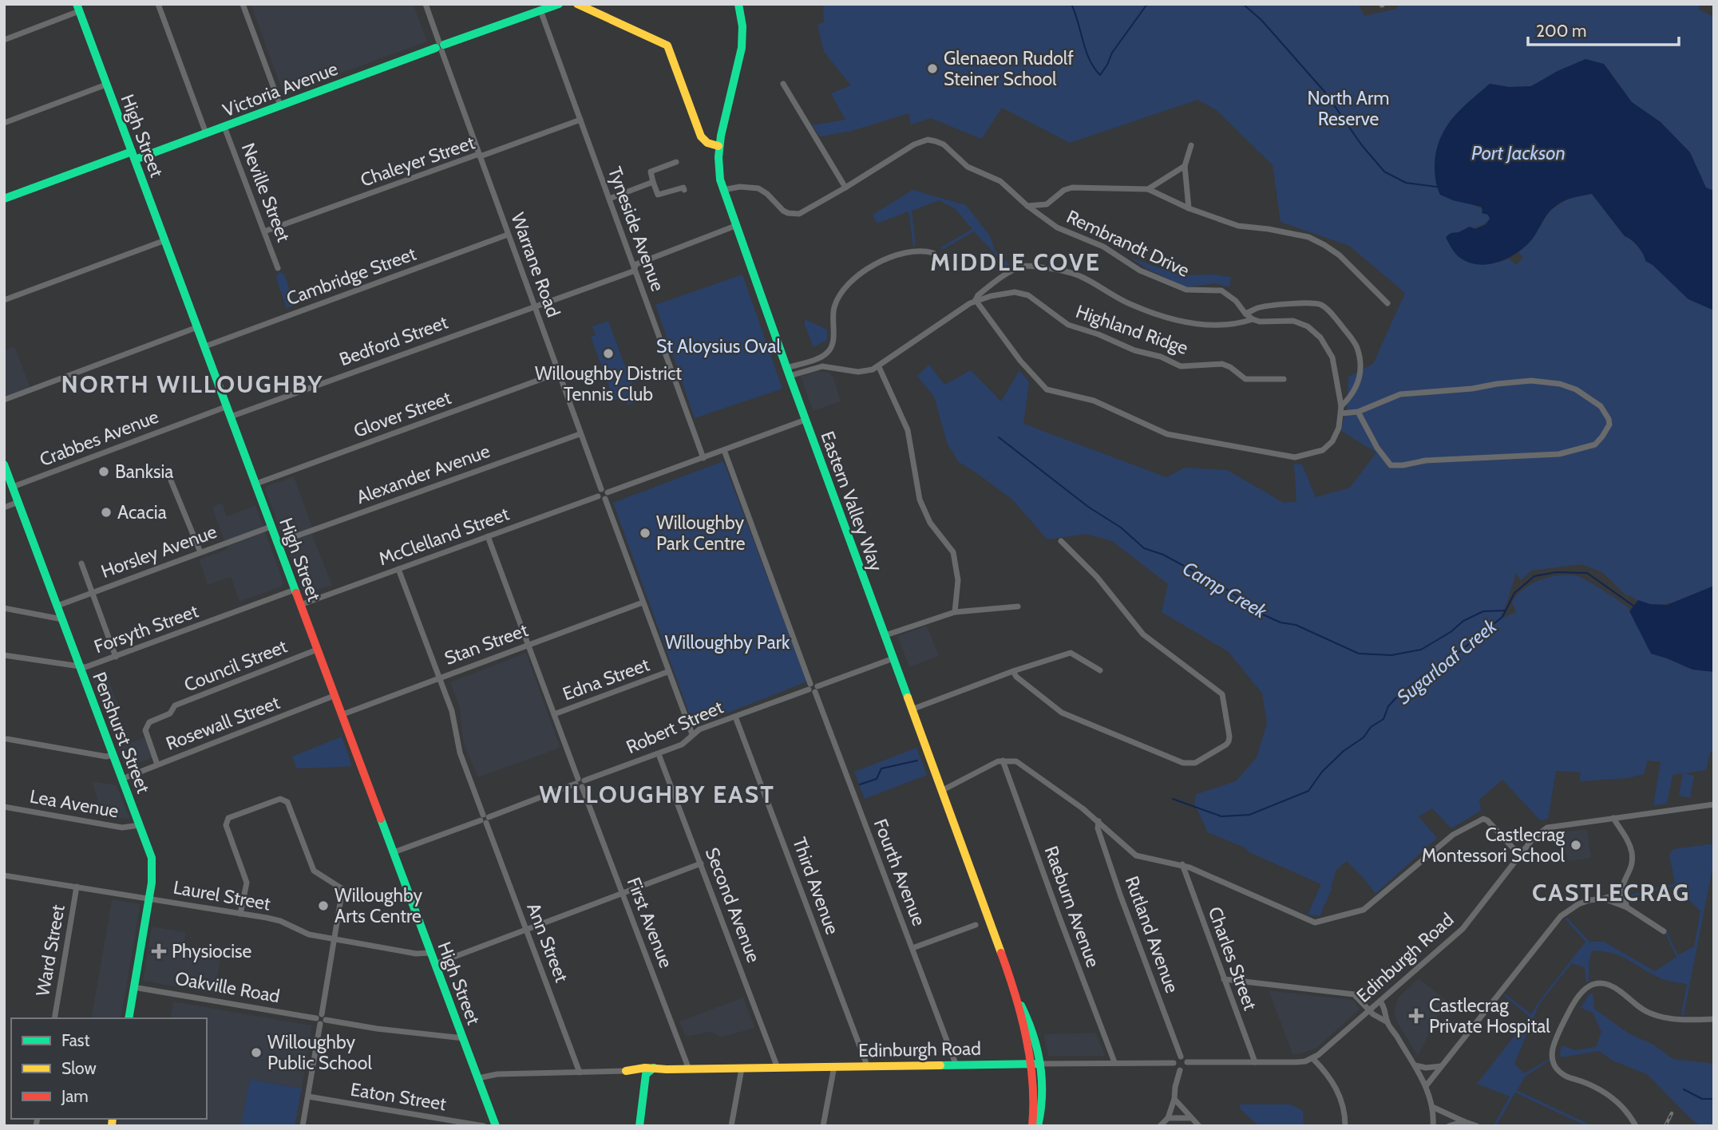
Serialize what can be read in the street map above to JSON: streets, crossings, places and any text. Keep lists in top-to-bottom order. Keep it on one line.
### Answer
{"streets":{"main road":["Victoria Avenue","High Street","Eastern Valley Way","Penshurst Street","Edinburgh Road"],"street":["Chaleyer Street","Neville Street","Tyneside Avenue","Rembrandt Drive","Warrane Road","Cambridge Street","Highland Ridge","Bedford Street","Glover Street","Crabbes Avenue","Alexander Avenue","McClelland Street","Horsley Avenue","Forsyth Street","Stan Street","Council Street","Edna Street","Rosewall Street","Robert Street","Lea Avenue","Fourth Avenue","Third Avenue","Laurel Street","Second Avenue","Raeburn Avenue","First Avenue","Rutland Avenue","Ann Street","Ward Street","Charles Street","Oakville Road","Eaton Street"]},"crossings":[["Victoria Avenue","High Street"],["Victoria Avenue","Neville Street"],["Victoria Avenue","Tyneside Avenue"],["Victoria Avenue","Warrane Road"],["High Street","Cambridge Street"],["High Street","Bedford Street"],["High Street","Glover Street"],["High Street","Crabbes Avenue"],["High Street","Alexander Avenue"],["High Street","McClelland Street"],["High Street","Horsley Avenue"],["High Street","Forsyth Street"],["High Street","Stan Street"],["High Street","Council Street"],["High Street","Rosewall Street"],["High Street","Robert Street"],["High Street","Laurel Street"],["High Street","Oakville Road"],["Chaleyer Street","Neville Street"],["Chaleyer Street","Tyneside Avenue"],["Chaleyer Street","Warrane Road"],["Tyneside Avenue","Bedford Street"],["Warrane Road","Cambridge Street"],["Warrane Road","Bedford Street"],["Warrane Road","Glover Street"],["Warrane Road","Alexander Avenue"],["Warrane Road","McClelland Street"],["Bedford Street","Eastern Valley Way"],["Crabbes Avenue","Penshurst Street"],["Eastern Valley Way","Robert Street"],["Eastern Valley Way","Edinburgh Road"],["McClelland Street","First Avenue"],["McClelland Street","Ann Street"],["Horsley Avenue","Penshurst Street"],["Forsyth Street","Penshurst Street"],["Stan Street","First Avenue"],["Stan Street","Ann Street"],["Council Street","Rosewall Street"],["Edna Street","First Avenue"],["Rosewall Street","Penshurst Street"],["Robert Street","Fourth Avenue"],["Robert Street","Third Avenue"],["Robert Street","Second Avenue"],["Robert Street","First Avenue"],["Robert Street","Ann Street"],["Penshurst Street","Lea Avenue"],["Penshurst Street","Laurel Street"],["Penshurst Street","Oakville Road"],["Fourth Avenue","Edinburgh Road"],["Third Avenue","Edinburgh Road"],["Laurel Street","Ward Street"],["Second Avenue","Edinburgh Road"],["Raeburn Avenue","Edinburgh Road"],["First Avenue","Edinburgh Road"],["Rutland Avenue","Edinburgh Road"],["Edinburgh Road","Charles Street"]],"districts":["MIDDLE COVE","NORTH WILLOUGHBY","WILLOUGHBY EAST","CASTLECRAG"],"water":["Port Jackson","Camp Creek","Sugarloaf Creek"],"parks":["North Arm Reserve","St Aloysius Oval","Willoughby Park"],"places":{"other":["Glenaeon Rudolf Steiner School","Willoughby District Tennis Club","Banksia","Acacia","Willoughby Park Centre","Castlecrag Montessori School","Willoughby Arts Centre","Willoughby Public School"],"health":["Physiocise","Castlecrag Private Hospital"]},"legend":["Fast","Slow","Jam"],"scale_bar":"200 m"}
